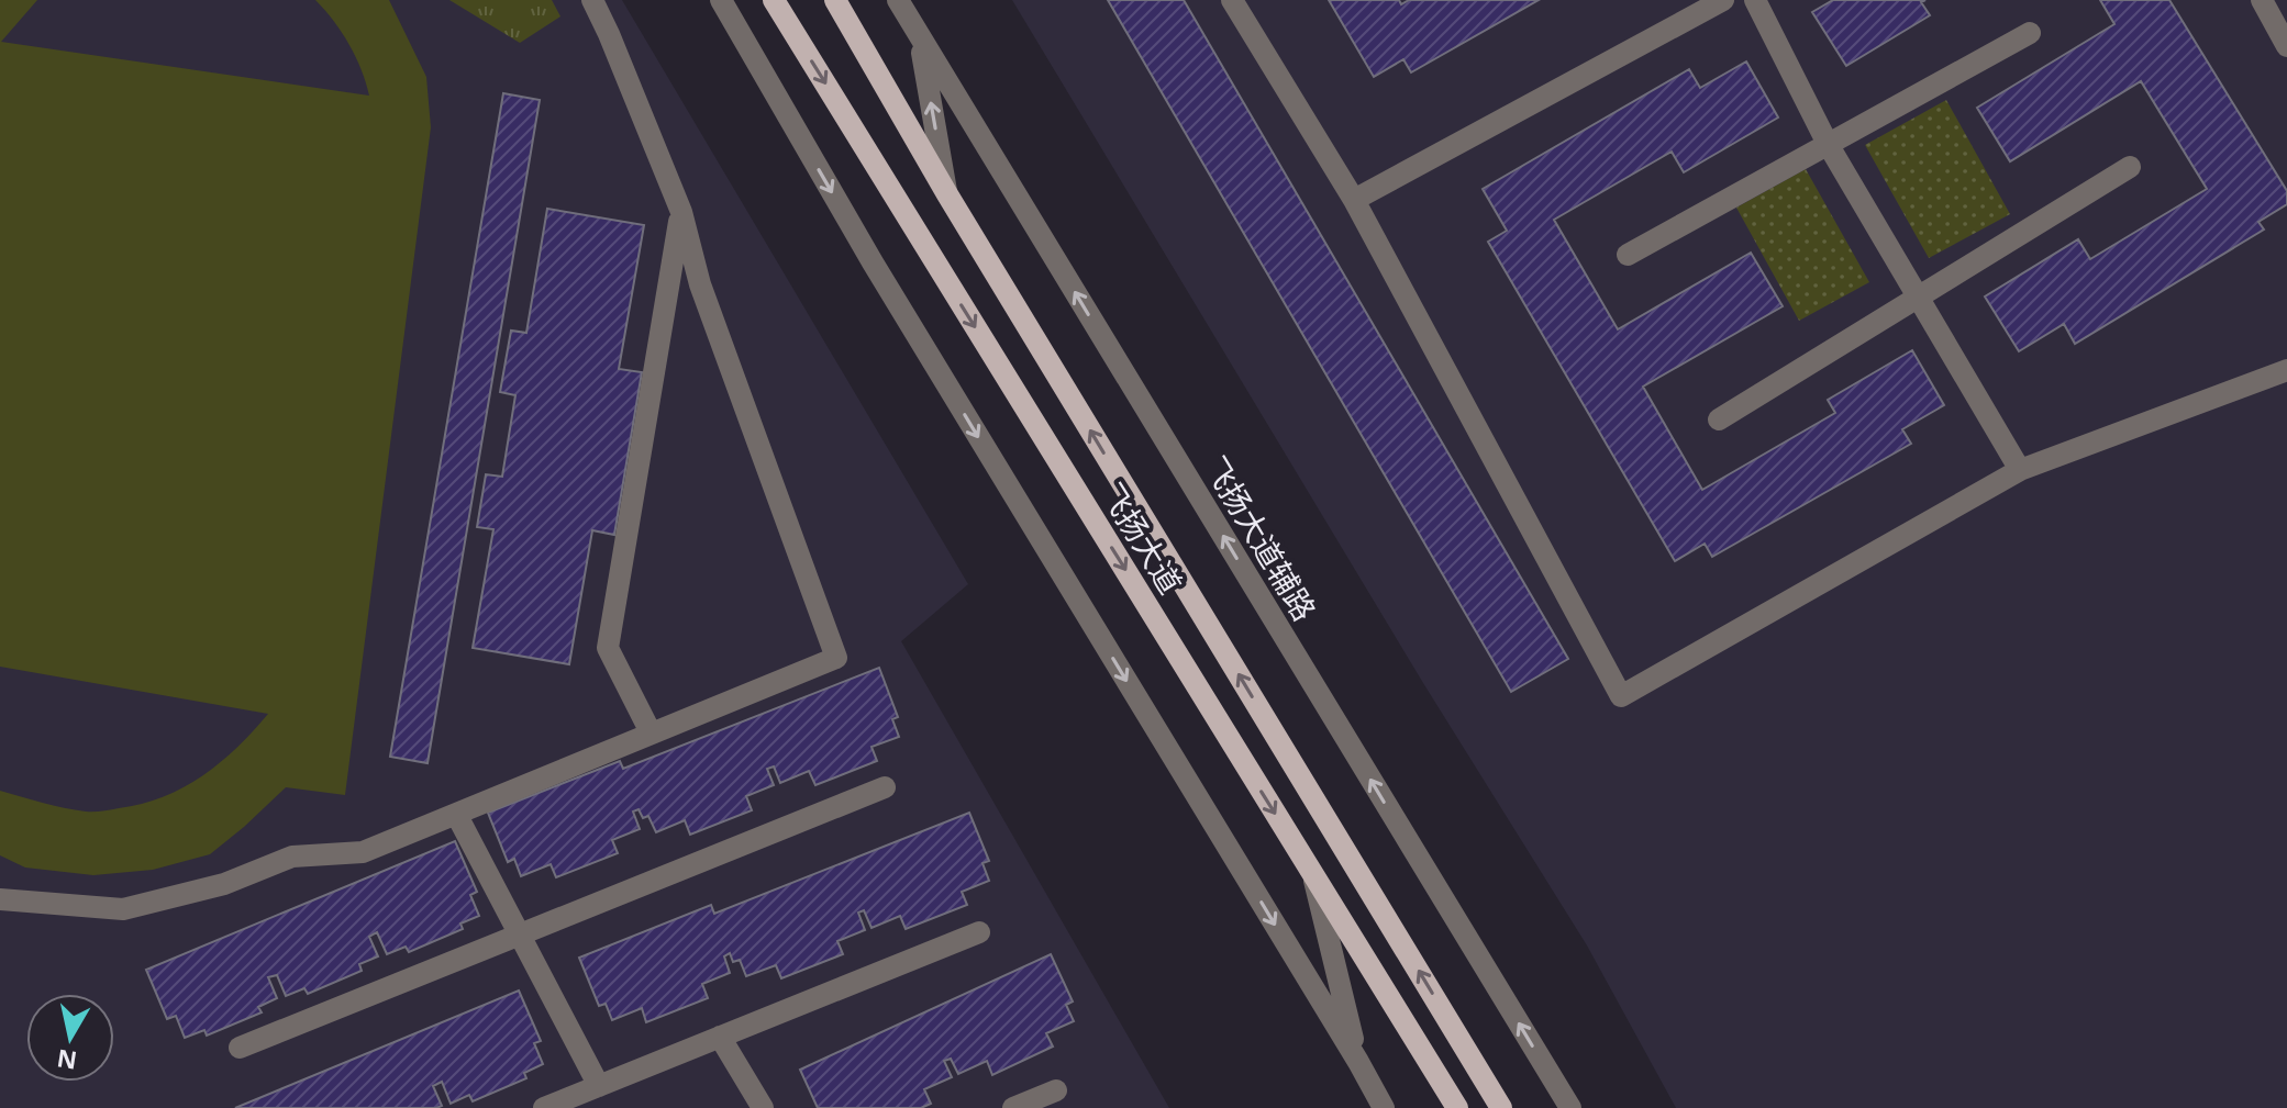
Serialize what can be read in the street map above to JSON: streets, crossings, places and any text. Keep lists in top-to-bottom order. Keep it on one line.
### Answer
{"streets":{"main road":["飞扬大道"],"street":["飞扬大道辅路"]},"north":"bottom"}
